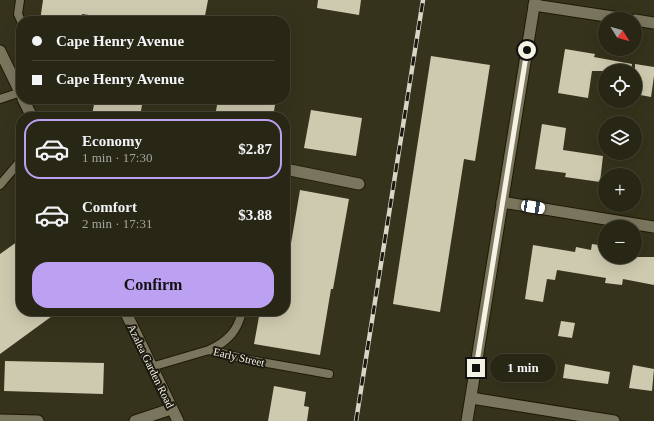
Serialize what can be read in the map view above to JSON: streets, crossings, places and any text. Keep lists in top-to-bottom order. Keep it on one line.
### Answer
{"streets":{"street":["Azalea Garden Road"],"lane":["Early Street"]},"crossings":[["Early Street","Azalea Garden Road"]],"north":"bottom right","page":{"map_buttons":["+","−"],"banner":["Cape Henry Avenue","Cape Henry Avenue"],"list":[{"name":"Economy","note":"1 min · 17:30","value":"$2.87"},{"name":"Comfort","note":"2 min · 17:31","value":"$3.88"}],"buttons":"Confirm","bubble":"1 min"}}
